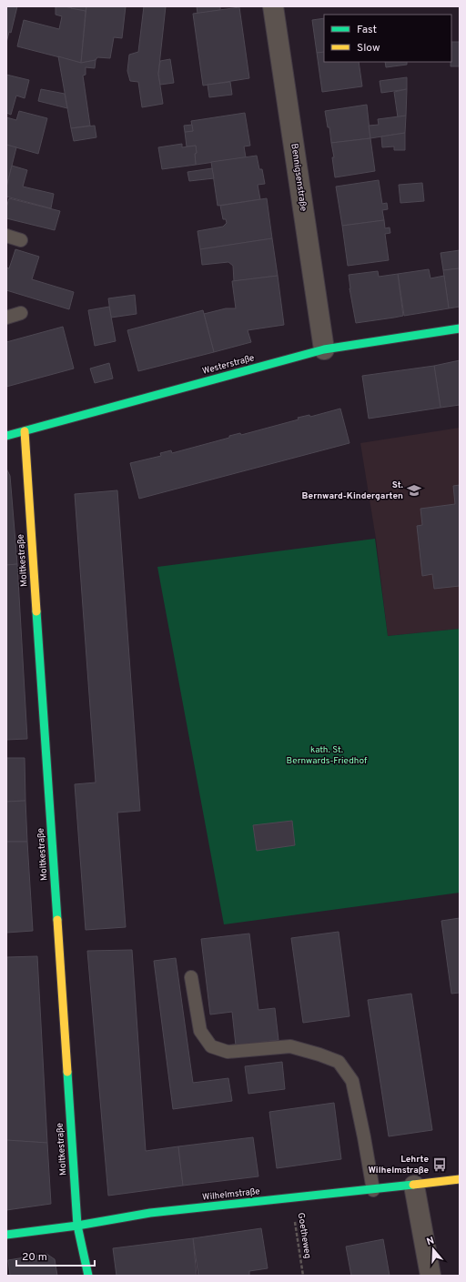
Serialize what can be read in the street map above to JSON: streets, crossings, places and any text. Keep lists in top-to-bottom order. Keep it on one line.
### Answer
{"streets":{"street":["Bennigsenstraße","Westerstraße","Moltkestraße","Wilhelmstraße"],"path":["Goetheweg"]},"crossings":[["Bennigsenstraße","Westerstraße"],["Westerstraße","Moltkestraße"],["Moltkestraße","Wilhelmstraße"],["Wilhelmstraße","Goetheweg"]],"parks":["kath. St. Bernwards-Friedhof"],"places":{"school or university":["St. Bernward-Kindergarten"],"bus stop":["Lehrte Wilhelmstraße"]},"legend":["Fast","Slow"],"scale_bar":"20 m","north":"top"}
